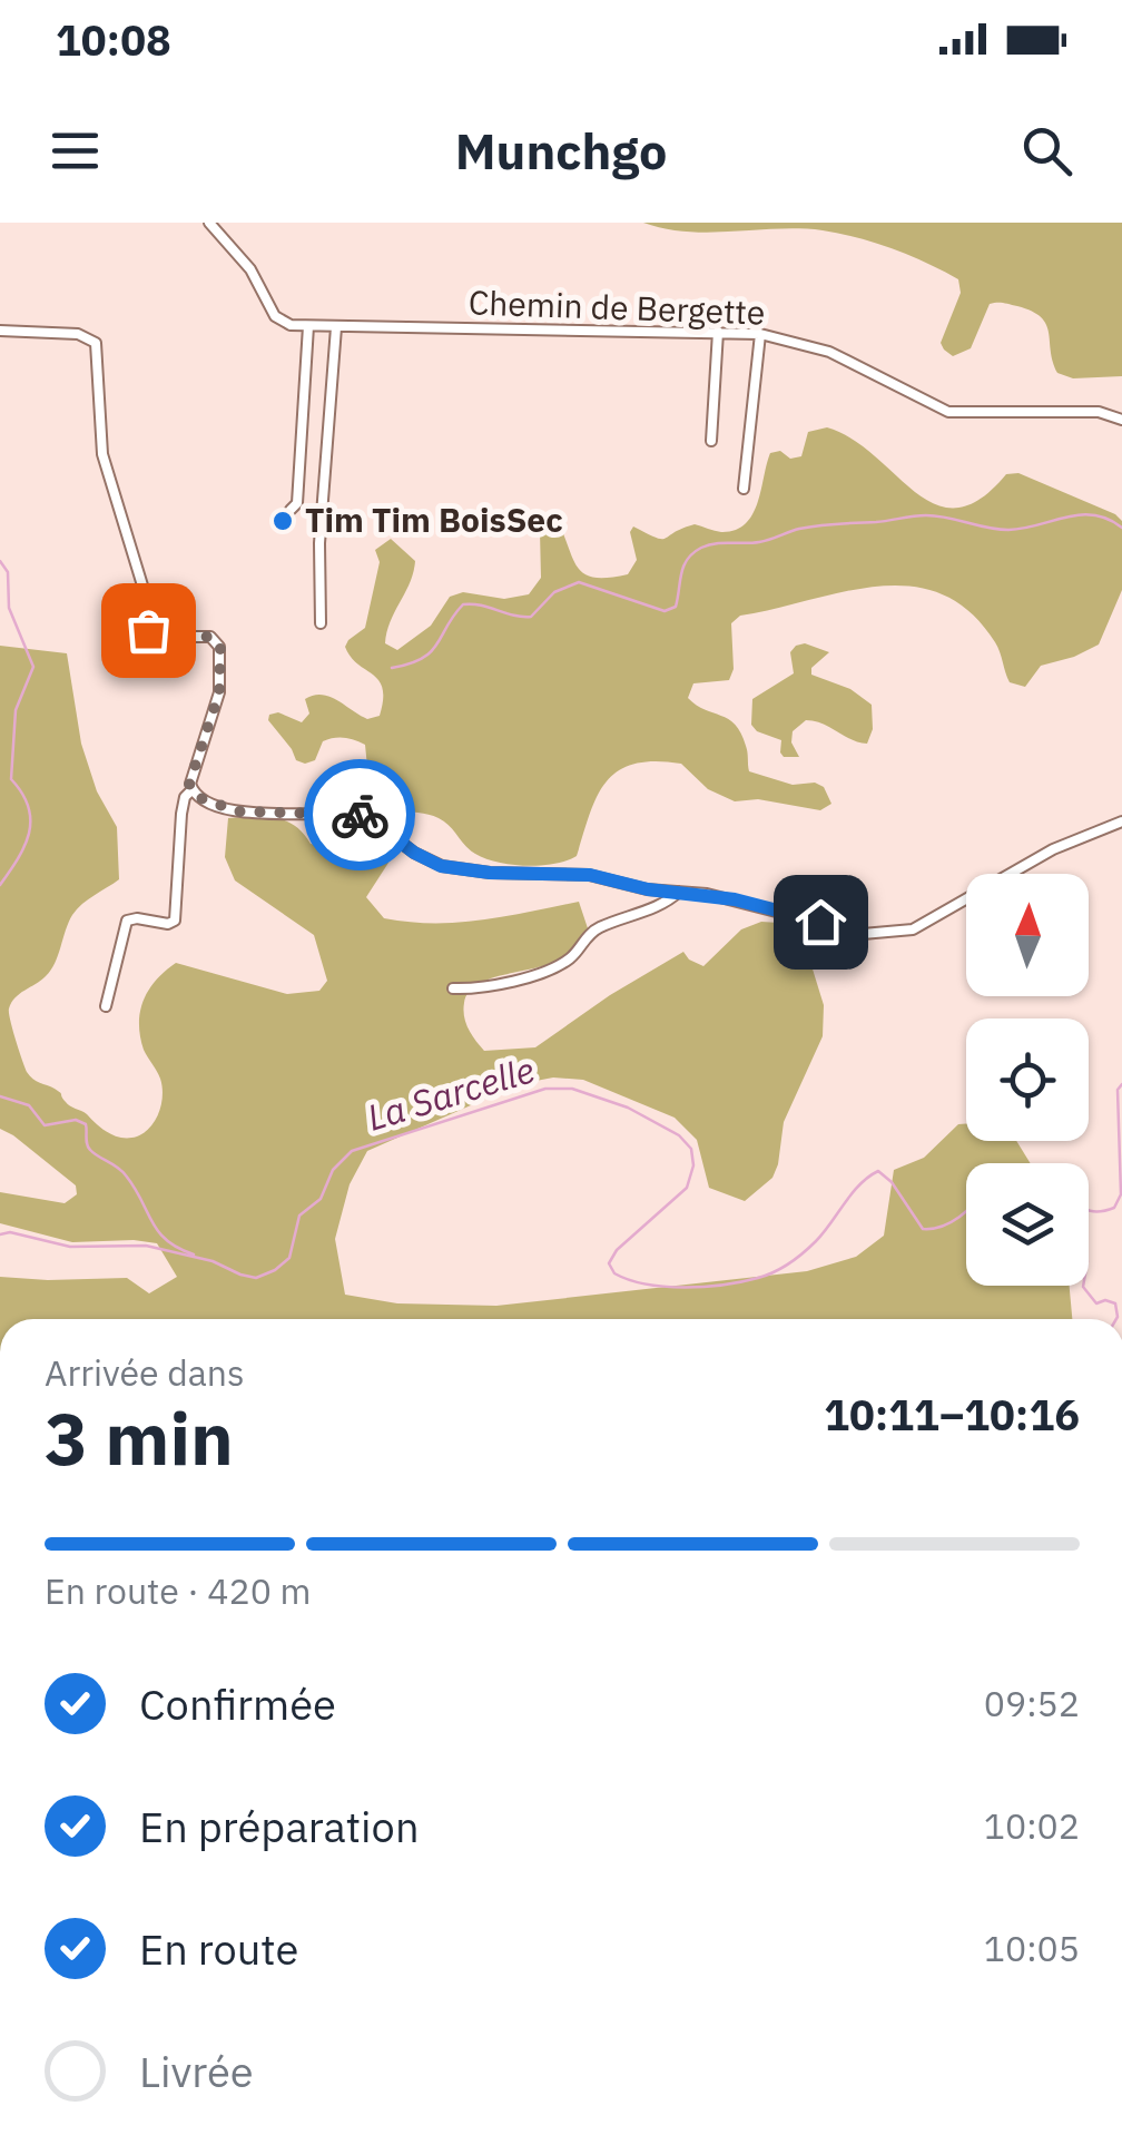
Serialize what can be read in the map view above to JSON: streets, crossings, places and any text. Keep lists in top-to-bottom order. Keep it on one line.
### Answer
{"streets":{"street":["Chemin de Bergette"]},"water":["La Sarcelle"],"places":["Tim Tim BoisSec"],"north":"top","page":{"status":"10:08","header":"Munchgo","heading":["3 min","Arrivée dans","10:11–10:16"],"bar":"En route · 420 m","list":[["Confirmée","09:52"],["En préparation","10:02"],["En route","10:05"],"Livrée"]}}
